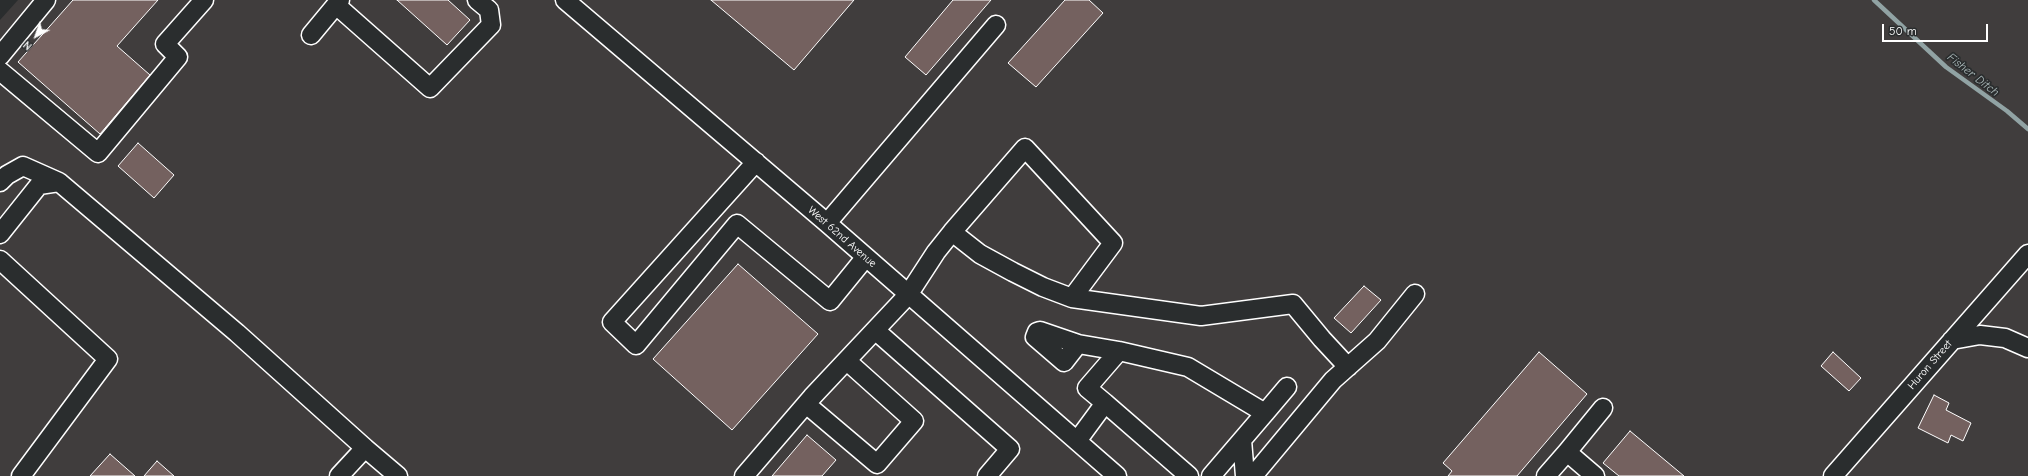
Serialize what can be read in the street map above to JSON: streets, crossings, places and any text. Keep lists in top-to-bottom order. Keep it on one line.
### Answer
{"streets":{"street":["West 62nd Avenue","Huron Street"]},"water":["Fisher Ditch"],"scale_bar":"50 m","north":"bottom left"}
